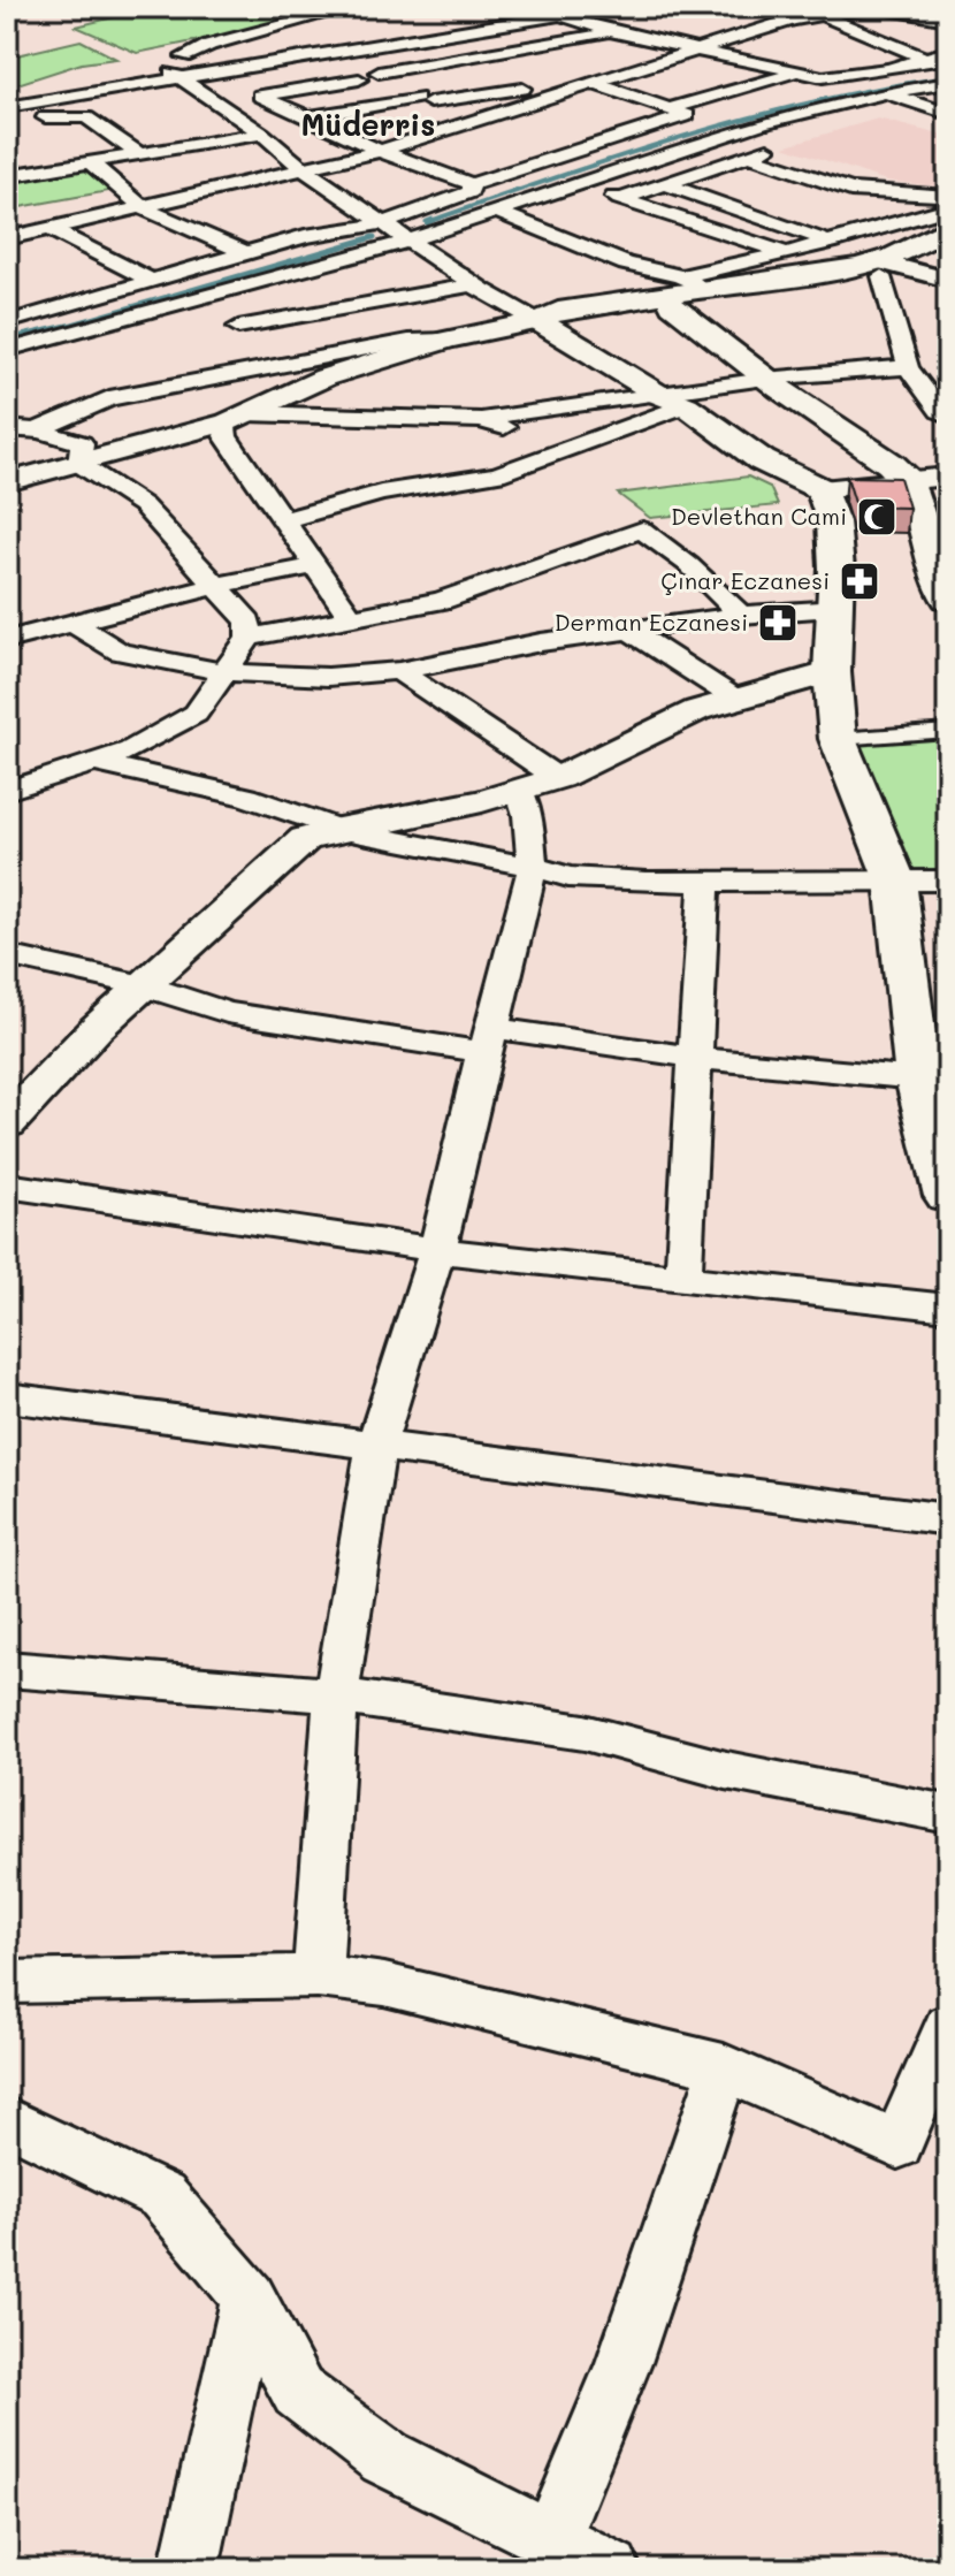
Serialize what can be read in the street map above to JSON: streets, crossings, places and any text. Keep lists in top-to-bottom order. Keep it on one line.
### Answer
{"districts":["Müderris"],"places":{"mosque":["Devlethan Cami"],"pharmacy":["Çınar Eczanesi","Derman Eczanesi"]}}
